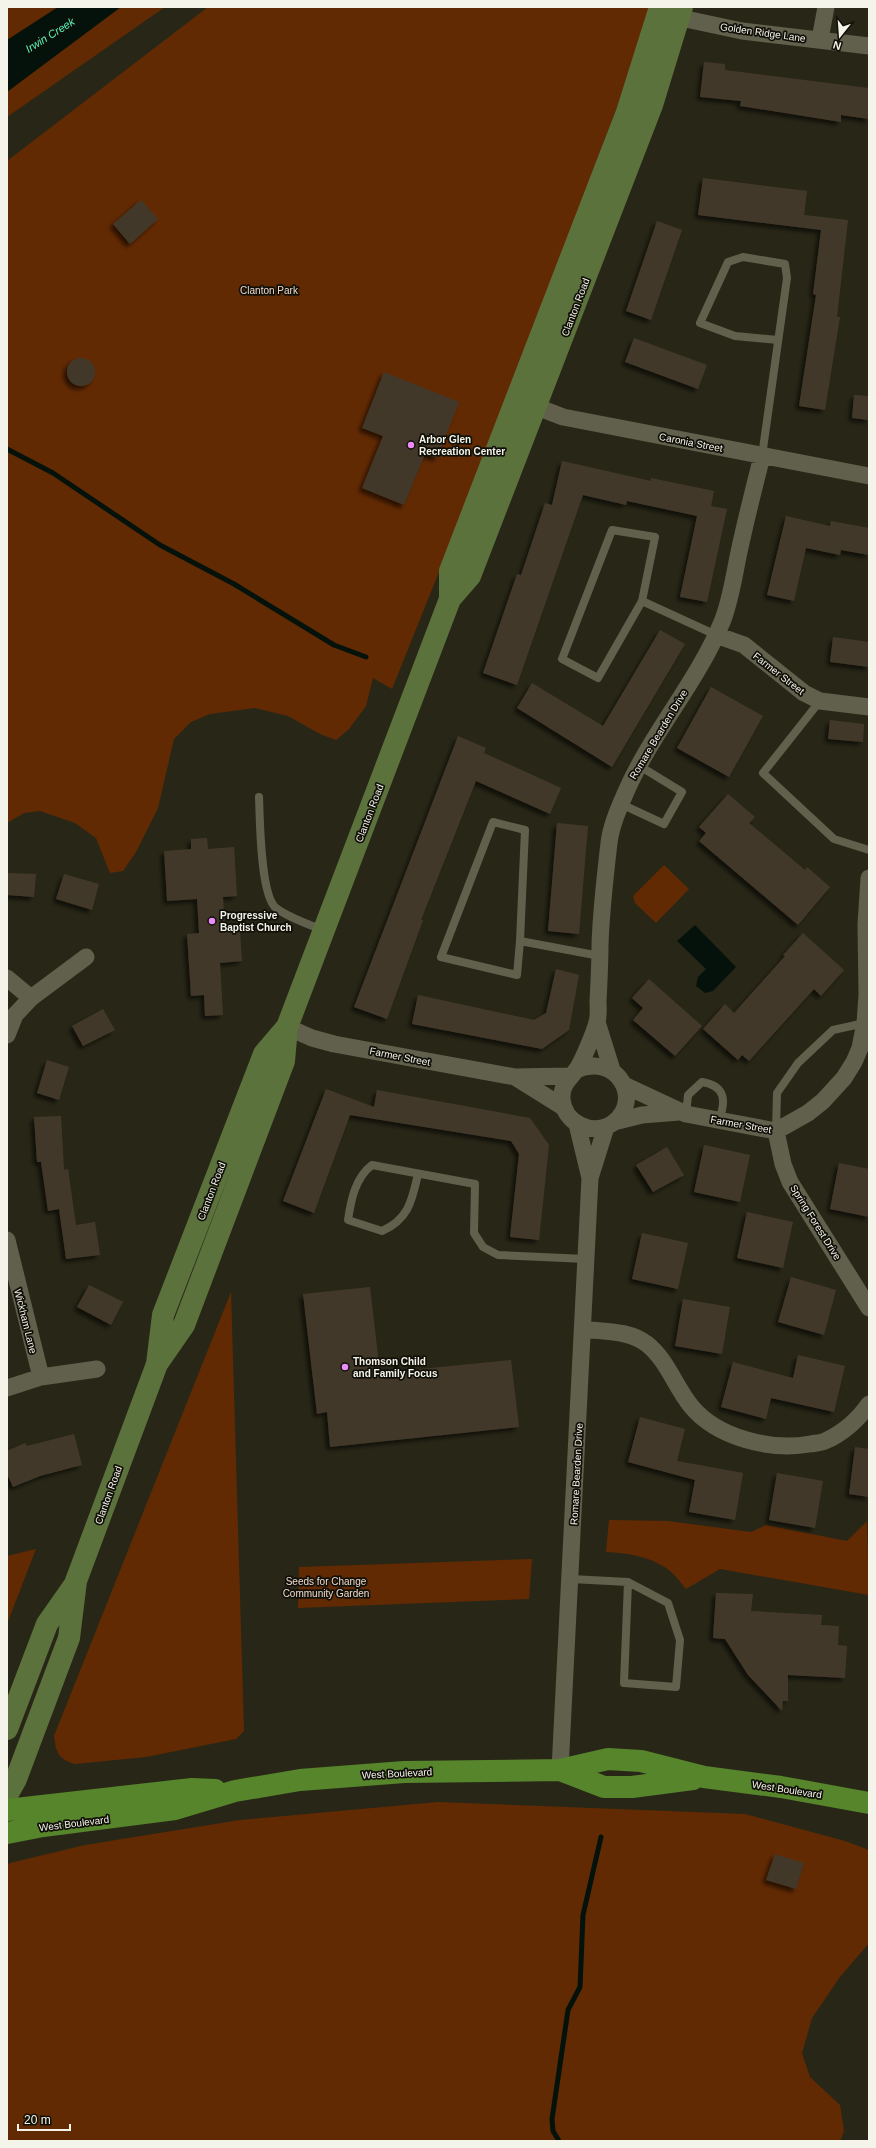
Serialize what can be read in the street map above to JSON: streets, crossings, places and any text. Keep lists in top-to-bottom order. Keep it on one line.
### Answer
{"streets":{"main road":["Clanton Road","West Boulevard"],"street":["Golden Ridge Lane","Caronia Street","Farmer Street","Romare Bearden Drive","Spring Forest Drive","Wickham Lane"]},"crossings":[["Golden Ridge Lane","Clanton Road"],["Clanton Road","Caronia Street"],["Clanton Road","Farmer Street"],["Caronia Street","Romare Bearden Drive"],["Farmer Street","Romare Bearden Drive"],["Farmer Street","Spring Forest Drive"],["Romare Bearden Drive","West Boulevard"]],"water":["Irwin Creek"],"parks":["Clanton Park","Seeds for Change Community Garden"],"places":["Arbor Glen Recreation Center","Progressive Baptist Church","Thomson Child and Family Focus"],"scale_bar":"20 m","north":"bottom"}
